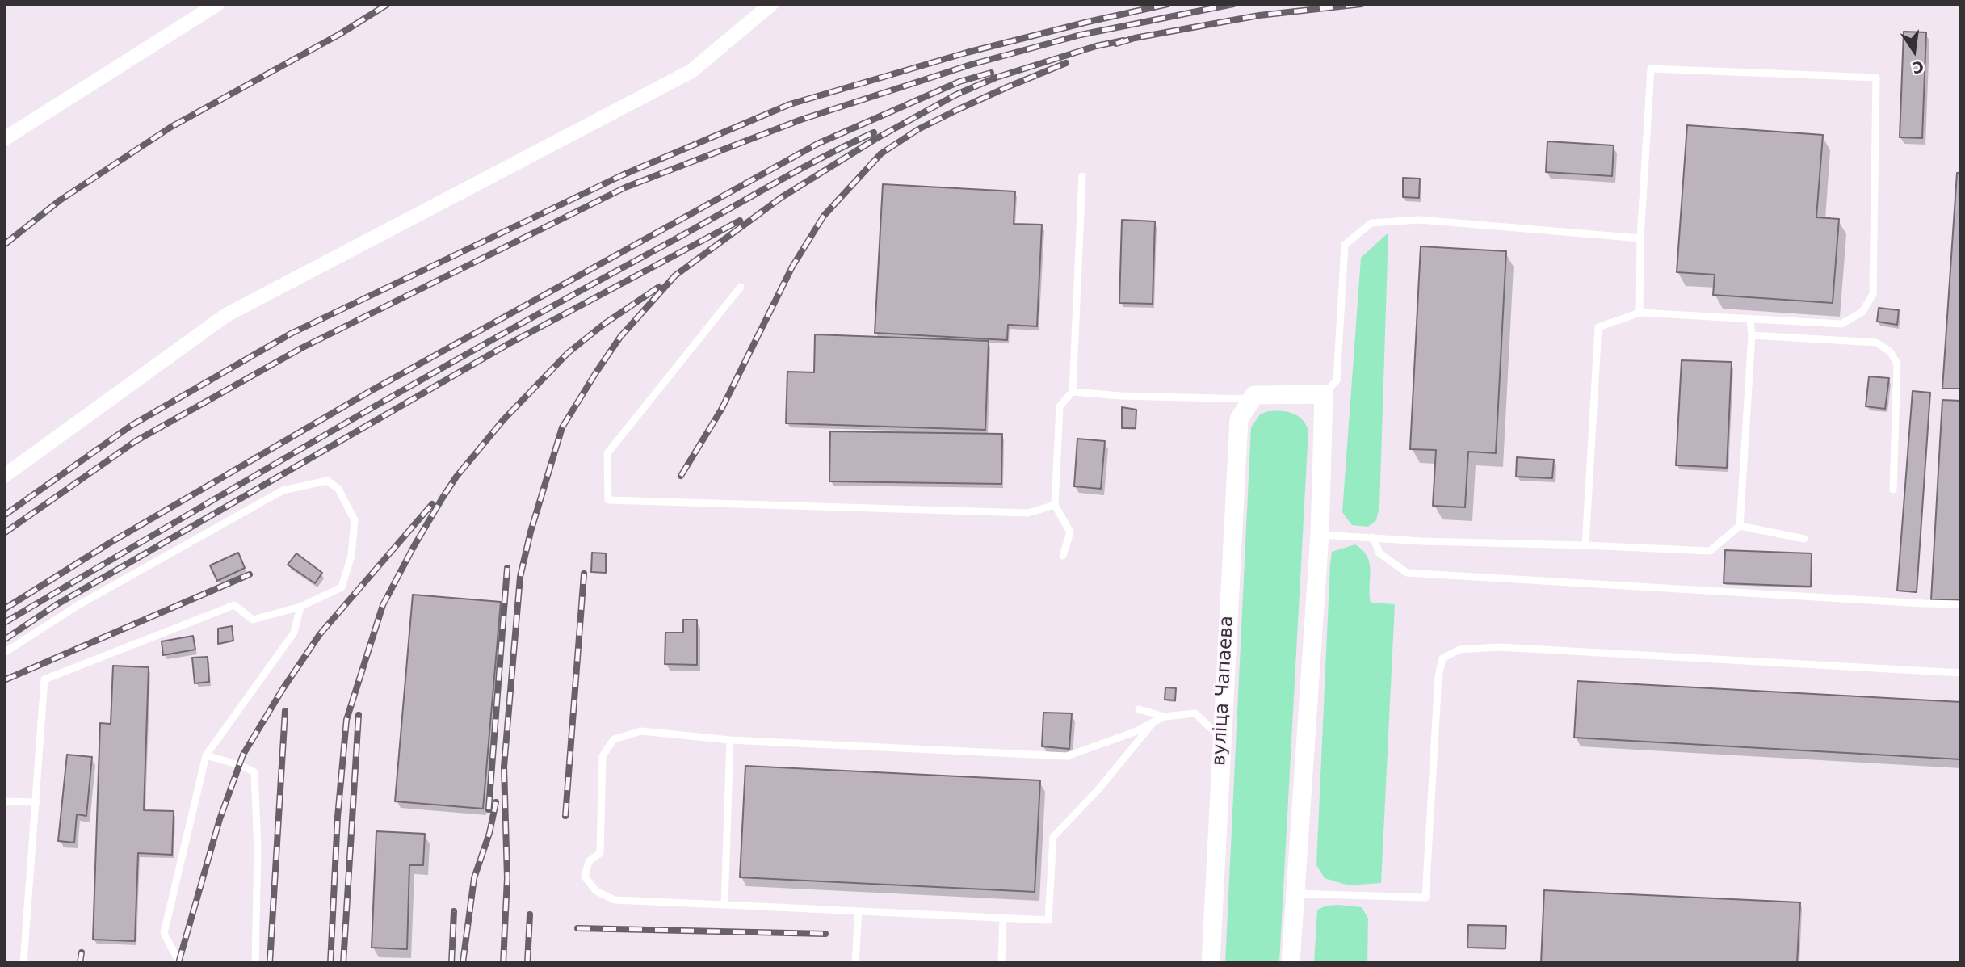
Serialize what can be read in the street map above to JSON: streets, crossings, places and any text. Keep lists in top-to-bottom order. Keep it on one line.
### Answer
{"streets":{"street":["вуліца Чапаева"]},"north":"bottom"}
